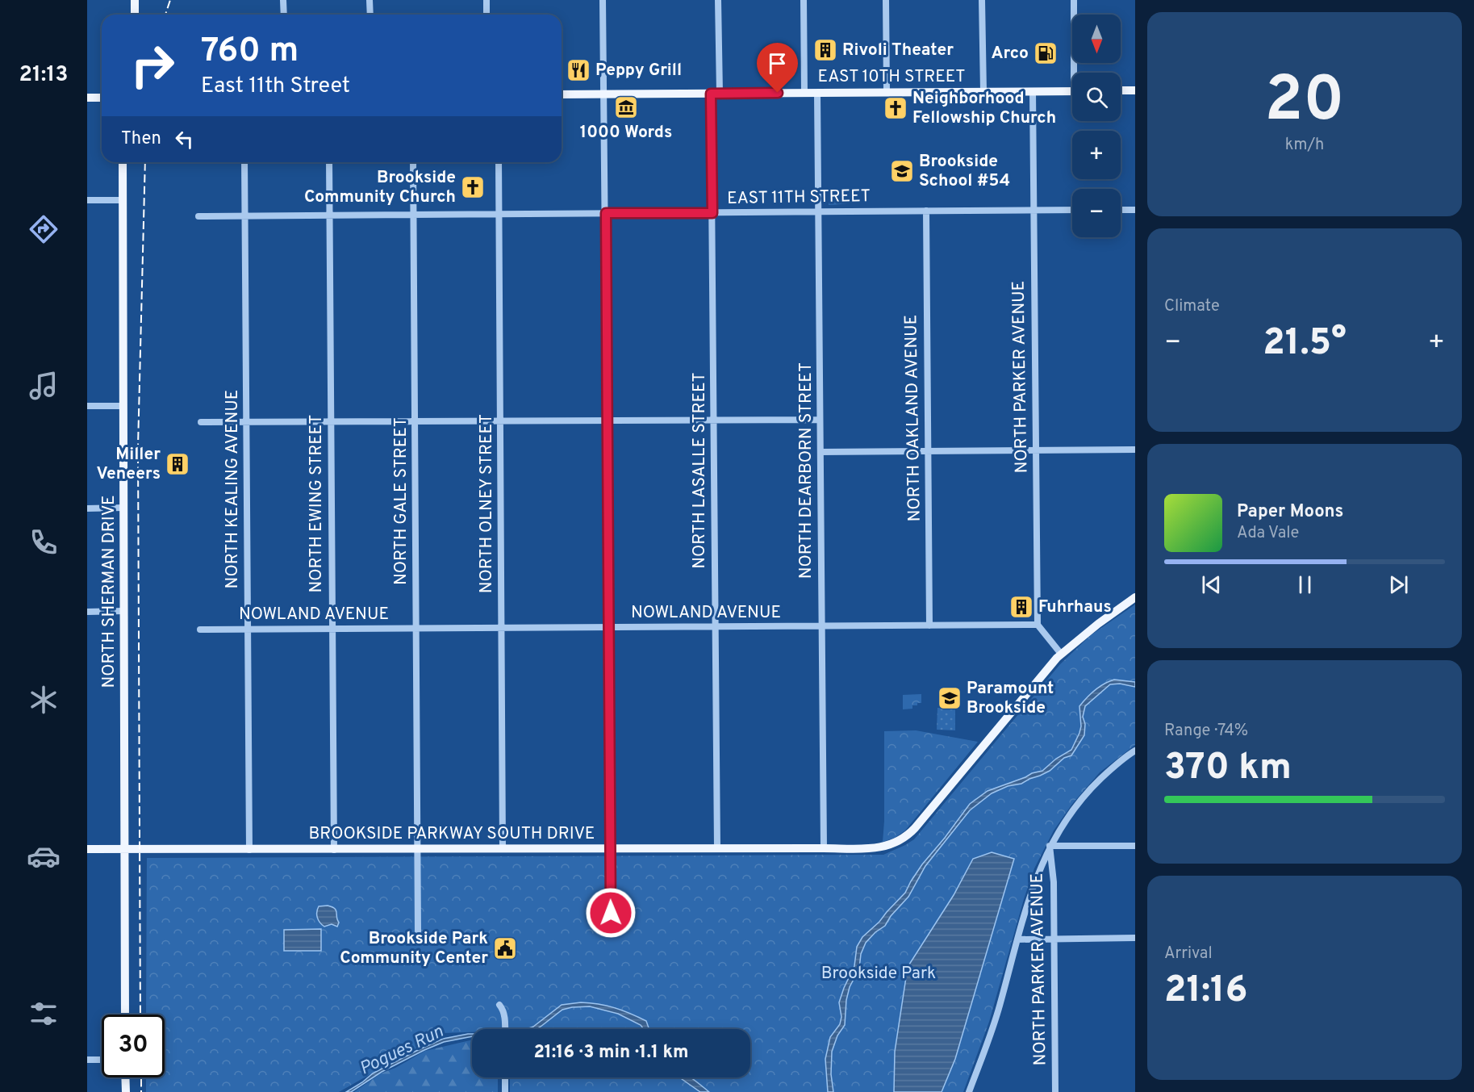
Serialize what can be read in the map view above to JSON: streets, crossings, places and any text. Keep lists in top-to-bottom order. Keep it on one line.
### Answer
{"streets":{"main road":["EAST 10TH STREET","NORTH SHERMAN DRIVE","BROOKSIDE PARKWAY SOUTH DRIVE"],"street":["EAST 11TH STREET","NORTH PARKER AVENUE","NORTH OAKLAND AVENUE","NORTH LASALLE STREET","NORTH DEARBORN STREET","NORTH KEALING AVENUE","NORTH GALE STREET","NORTH EWING STREET","NORTH OLNEY STREET","NOWLAND AVENUE"]},"crossings":[["EAST 10TH STREET","NORTH PARKER AVENUE"],["EAST 10TH STREET","NORTH LASALLE STREET"],["EAST 10TH STREET","NORTH DEARBORN STREET"],["EAST 11TH STREET","NORTH PARKER AVENUE"],["EAST 11TH STREET","NORTH OAKLAND AVENUE"],["EAST 11TH STREET","NORTH LASALLE STREET"],["EAST 11TH STREET","NORTH DEARBORN STREET"],["EAST 11TH STREET","NORTH KEALING AVENUE"],["EAST 11TH STREET","NORTH GALE STREET"],["EAST 11TH STREET","NORTH EWING STREET"],["EAST 11TH STREET","NORTH OLNEY STREET"],["NORTH PARKER AVENUE","NOWLAND AVENUE"],["NORTH OAKLAND AVENUE","NOWLAND AVENUE"],["NORTH LASALLE STREET","NOWLAND AVENUE"],["NORTH LASALLE STREET","BROOKSIDE PARKWAY SOUTH DRIVE"],["NORTH DEARBORN STREET","NOWLAND AVENUE"],["NORTH DEARBORN STREET","BROOKSIDE PARKWAY SOUTH DRIVE"],["NORTH KEALING AVENUE","NOWLAND AVENUE"],["NORTH KEALING AVENUE","BROOKSIDE PARKWAY SOUTH DRIVE"],["NORTH GALE STREET","NOWLAND AVENUE"],["NORTH GALE STREET","BROOKSIDE PARKWAY SOUTH DRIVE"],["NORTH EWING STREET","NOWLAND AVENUE"],["NORTH EWING STREET","BROOKSIDE PARKWAY SOUTH DRIVE"],["NORTH OLNEY STREET","NOWLAND AVENUE"],["NORTH OLNEY STREET","BROOKSIDE PARKWAY SOUTH DRIVE"],["NORTH SHERMAN DRIVE","BROOKSIDE PARKWAY SOUTH DRIVE"]],"water":["Pogues Run"],"parks":["Brookside Park"],"places":{"building":["Rivoli Theater","Miller Veneers","Fuhrhaus"],"fuel station":["Arco"],"restaurant":["Peppy Grill"],"museum":["1000 Words"],"church":["Neighborhood Fellowship Church","Brookside Community Church"],"school or university":["Brookside School #54","Paramount Brookside"],"public building":["Brookside Park Community Center"]},"north":"bottom","page":{"tabs":"21:13","tile":[["20","km/h"],"Climate",["Range · 74%","370 km"],["Arrival","21:16"]],"map_buttons":["+","−"],"turn":["760 m","East 11th Street"],"then":"Then","heat":["−","21.5°","+"],"song":["Paper Moons","Ada Vale"],"limit":"30","trip":"21:16 · 3 min · 1.1 km"}}
